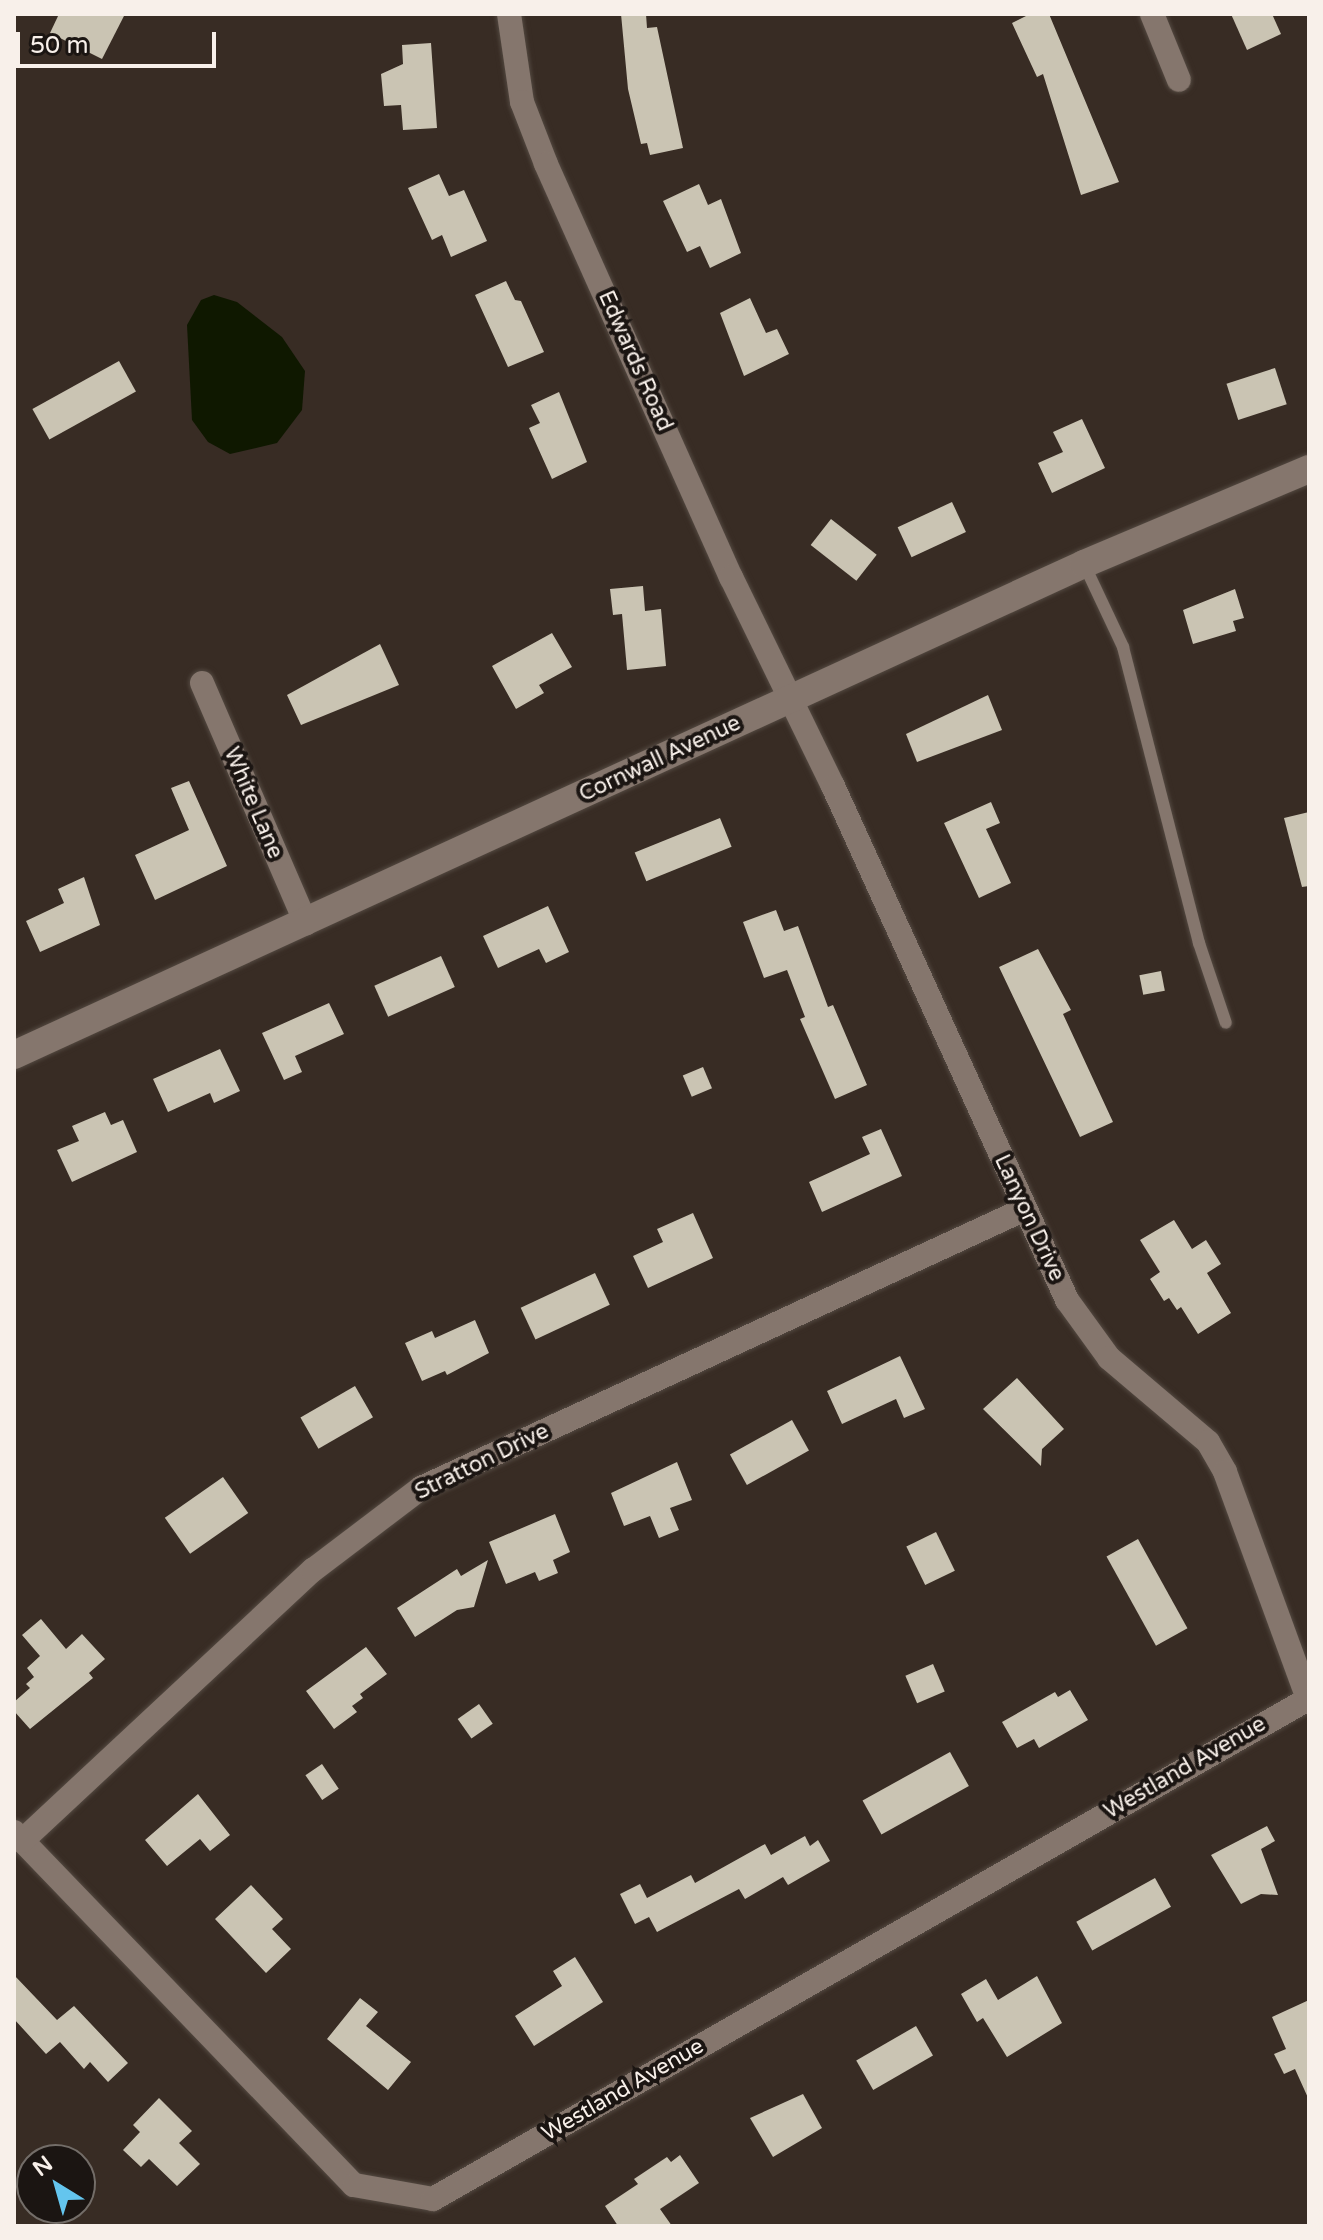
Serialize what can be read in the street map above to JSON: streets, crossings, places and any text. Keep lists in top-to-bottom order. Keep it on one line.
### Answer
{"streets":{"street":["Edwards Road","Cornwall Avenue","White Lane","Lanyon Drive","Stratton Drive","Westland Avenue"]},"crossings":[["Edwards Road","Cornwall Avenue"],["Edwards Road","Lanyon Drive"],["Cornwall Avenue","White Lane"],["Cornwall Avenue","Lanyon Drive"],["Lanyon Drive","Stratton Drive"],["Lanyon Drive","Westland Avenue"],["Stratton Drive","Westland Avenue"]],"scale_bar":"50 m","north":"top left"}
